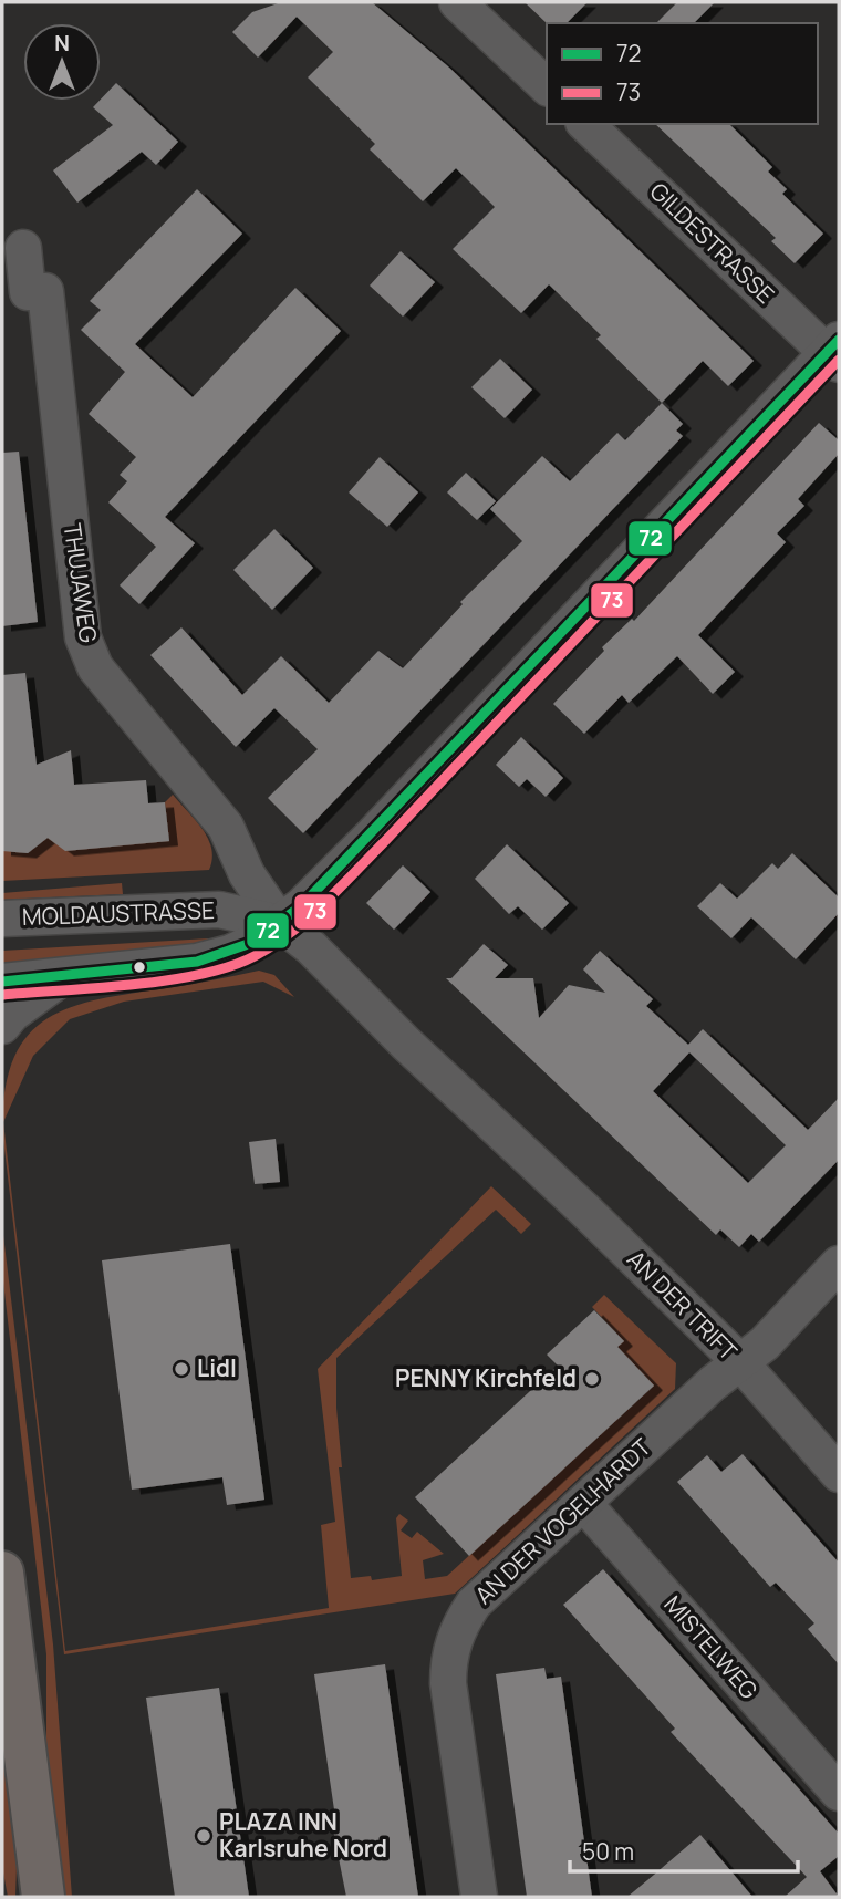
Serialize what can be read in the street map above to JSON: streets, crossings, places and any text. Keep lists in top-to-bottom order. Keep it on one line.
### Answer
{"streets":{"street":["GILDESTRASSE","THUJAWEG","MOLDAUSTRASSE","AN DER TRIFT","AN DER VOGELHARDT","MISTELWEG"]},"crossings":[["GILDESTRASSE","MOLDAUSTRASSE"],["THUJAWEG","MOLDAUSTRASSE"],["THUJAWEG","AN DER TRIFT"],["MOLDAUSTRASSE","AN DER TRIFT"],["AN DER TRIFT","AN DER VOGELHARDT"],["AN DER VOGELHARDT","MISTELWEG"]],"places":["Lidl","PENNY Kirchfeld","PLAZA INN Karlsruhe Nord"],"lines":["transit line 72","transit line 73"],"legend":["72","73"],"scale_bar":"50 m","north":"top"}
